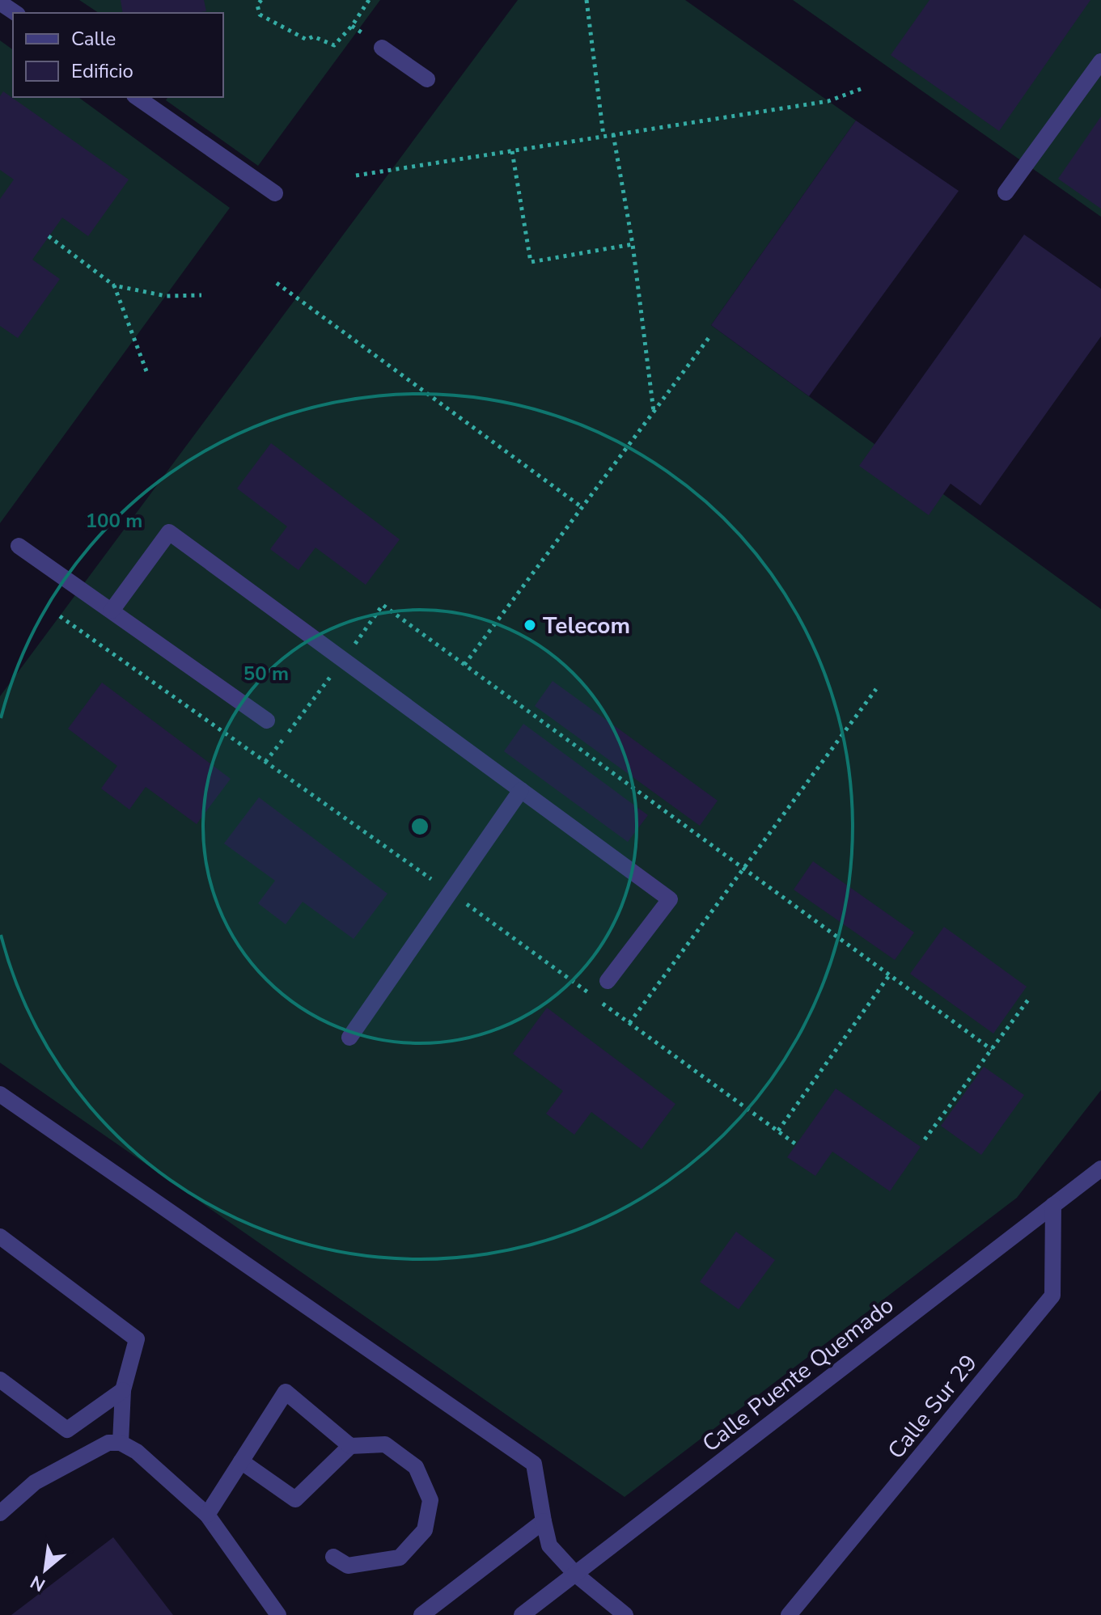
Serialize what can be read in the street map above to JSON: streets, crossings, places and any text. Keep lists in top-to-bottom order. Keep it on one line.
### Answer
{"streets":{"street":["Calle Puente Quemado","Calle Sur 29"]},"crossings":[["Calle Puente Quemado","Calle Sur 29"]],"places":["Telecom"],"legend":["Calle","Edificio"],"north":"bottom left","rings":["100 m","50 m"]}
